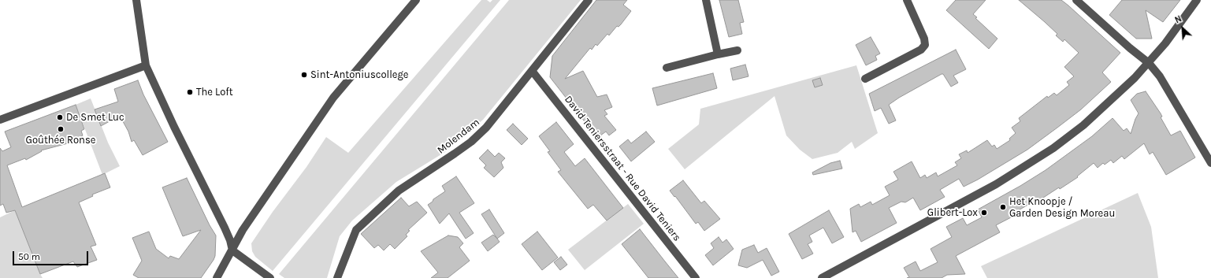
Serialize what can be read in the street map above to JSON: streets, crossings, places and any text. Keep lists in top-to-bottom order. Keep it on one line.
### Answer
{"streets":{"street":["Molendam","David Teniersstraat - Rue David Teniers"]},"crossings":[["Molendam","David Teniersstraat - Rue David Teniers"]],"places":["Sint-Antoniuscollege","The Loft","De Smet Luc","Goûthée Ronse","Het Knoopje / Garden Design Moreau","Glibert-Lox"],"scale_bar":"50 m","north":"top left"}
